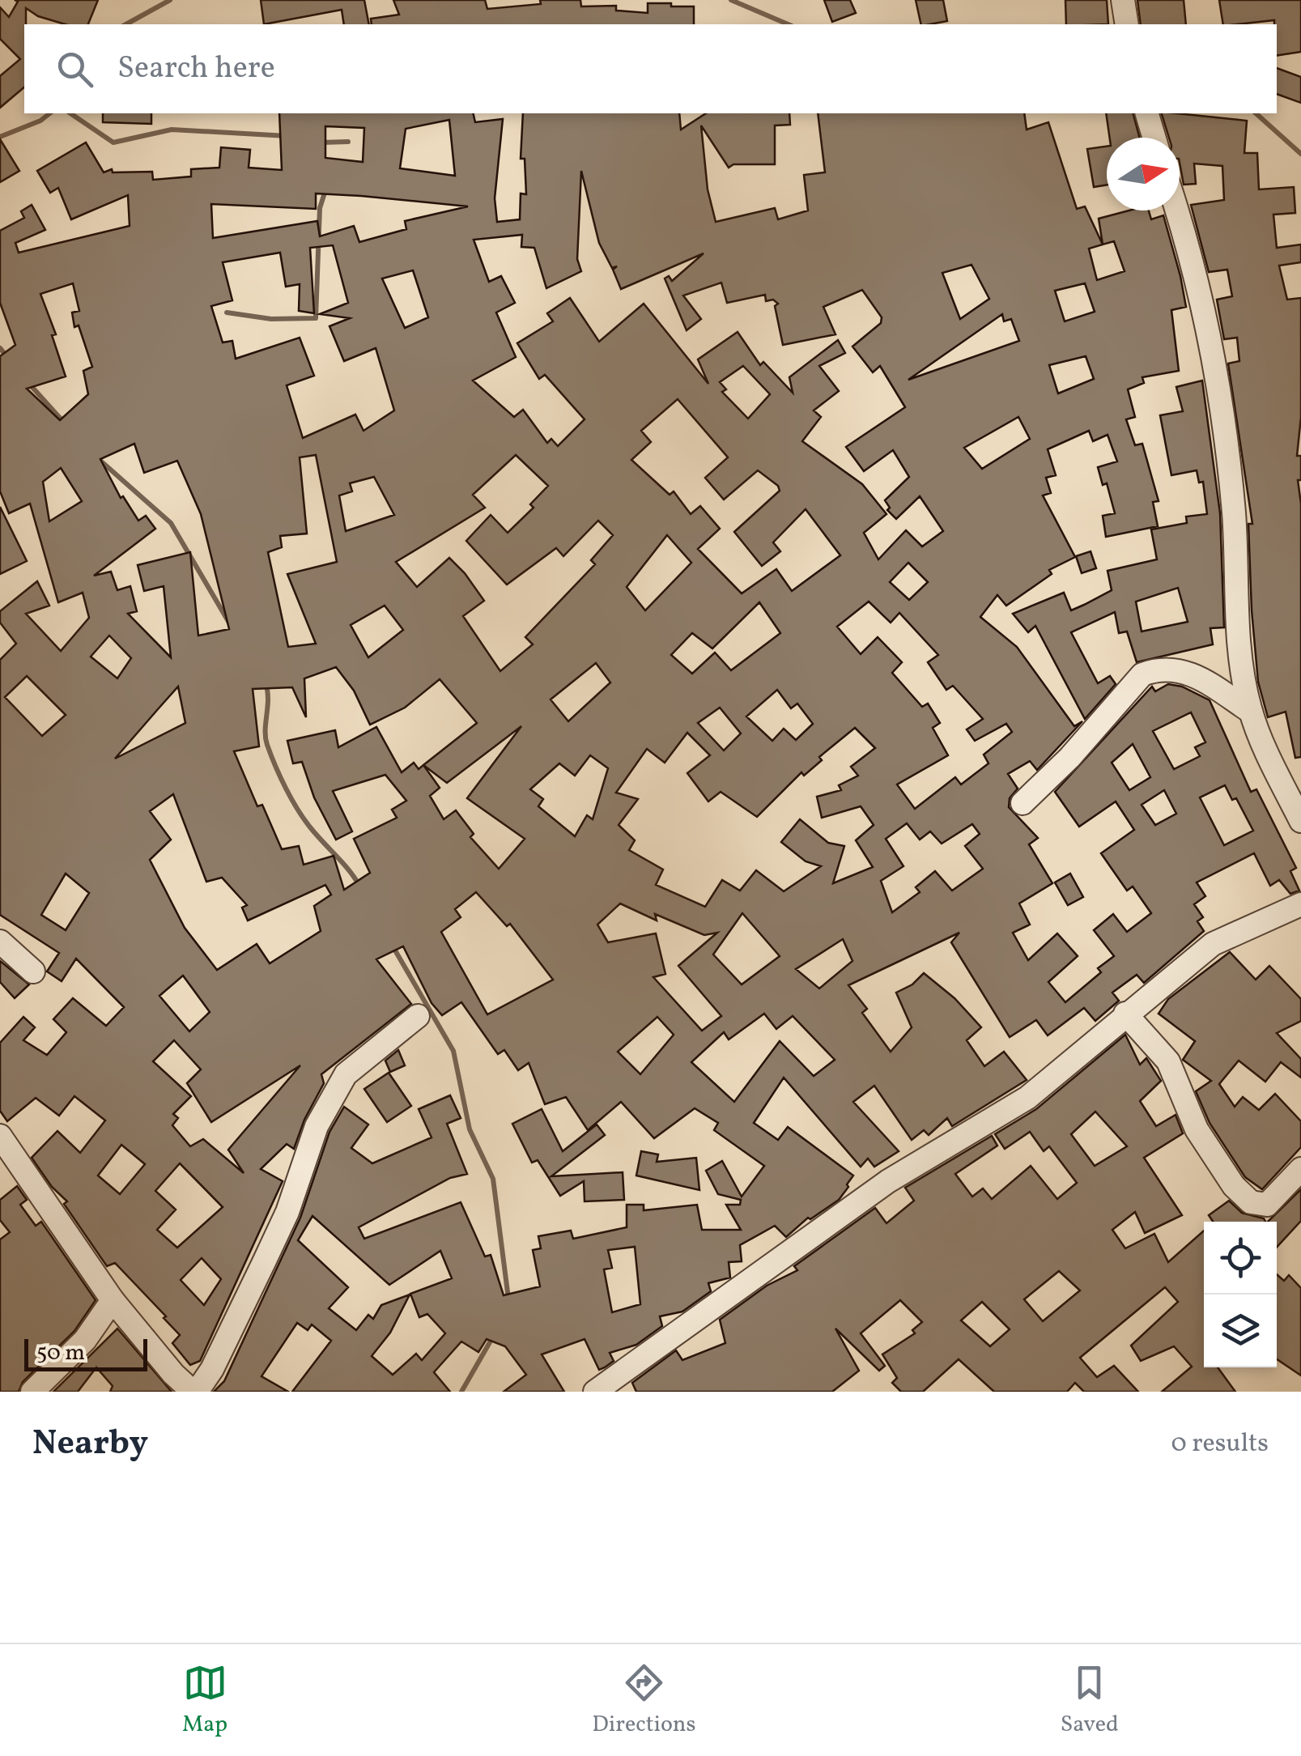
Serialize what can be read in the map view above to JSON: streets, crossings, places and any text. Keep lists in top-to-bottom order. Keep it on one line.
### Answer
{"scale_bar":"50 m","north":"right","page":{"search":"Search here","scale":"50 m","heading":["Nearby","0 results"],"nav":["Map","Directions","Saved"]}}
